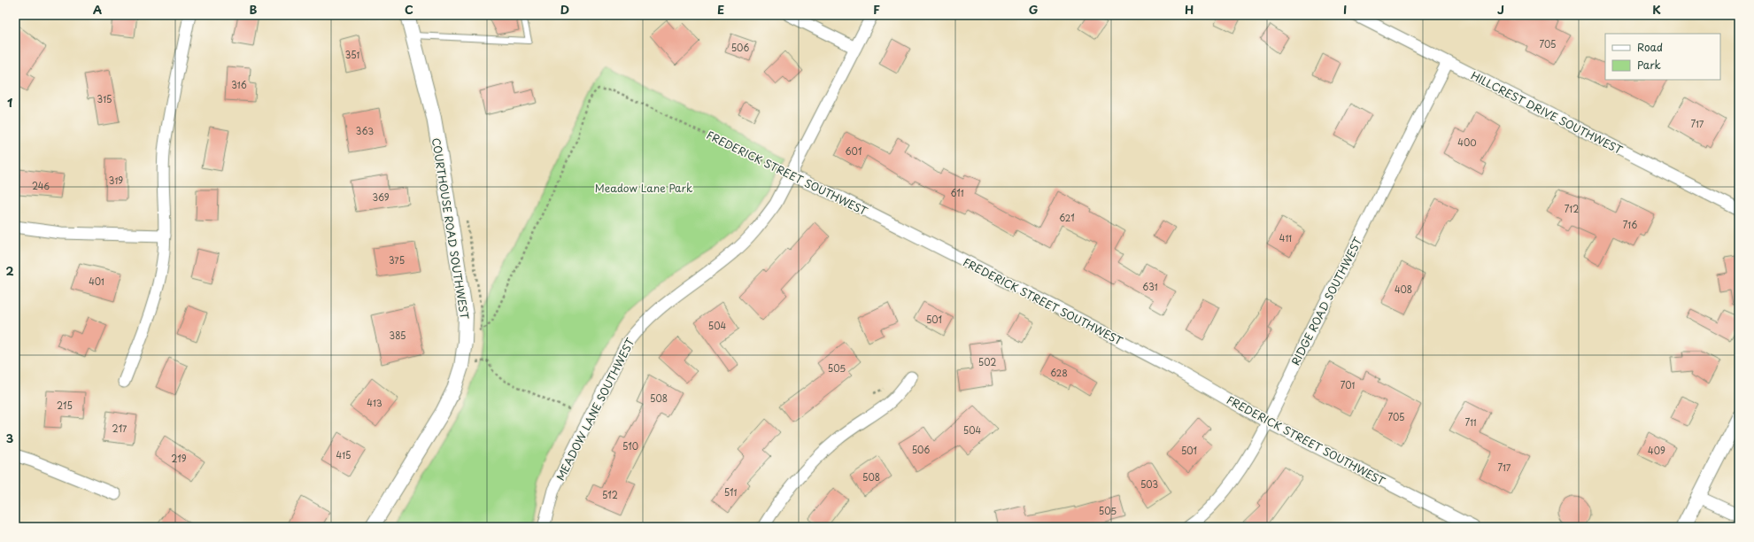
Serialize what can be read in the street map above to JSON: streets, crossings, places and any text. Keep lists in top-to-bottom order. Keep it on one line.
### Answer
{"streets":{"street":["HILLCREST DRIVE SOUTHWEST","FREDERICK STREET SOUTHWEST","COURTHOUSE ROAD SOUTHWEST","RIDGE ROAD SOUTHWEST","MEADOW LANE SOUTHWEST"]},"crossings":[["HILLCREST DRIVE SOUTHWEST","RIDGE ROAD SOUTHWEST"],["FREDERICK STREET SOUTHWEST","COURTHOUSE ROAD SOUTHWEST"],["FREDERICK STREET SOUTHWEST","RIDGE ROAD SOUTHWEST"],["FREDERICK STREET SOUTHWEST","MEADOW LANE SOUTHWEST"]],"parks":["Meadow Lane Park"],"house_numbers":["705","506","351","316","315","717","363","400","601","319","246","611","369","712","621","716","411","375","401","631","408","501","504","385","502","505","628","701","508","413","215","705","711","217","504","510","506","501","409","415","219","717","508","503","511","512","505"],"legend":["Road","Park"],"grid":{"columns":["A","B","C","D","E","F","G","H","I","J","K"],"rows":["1","2","3"]}}
